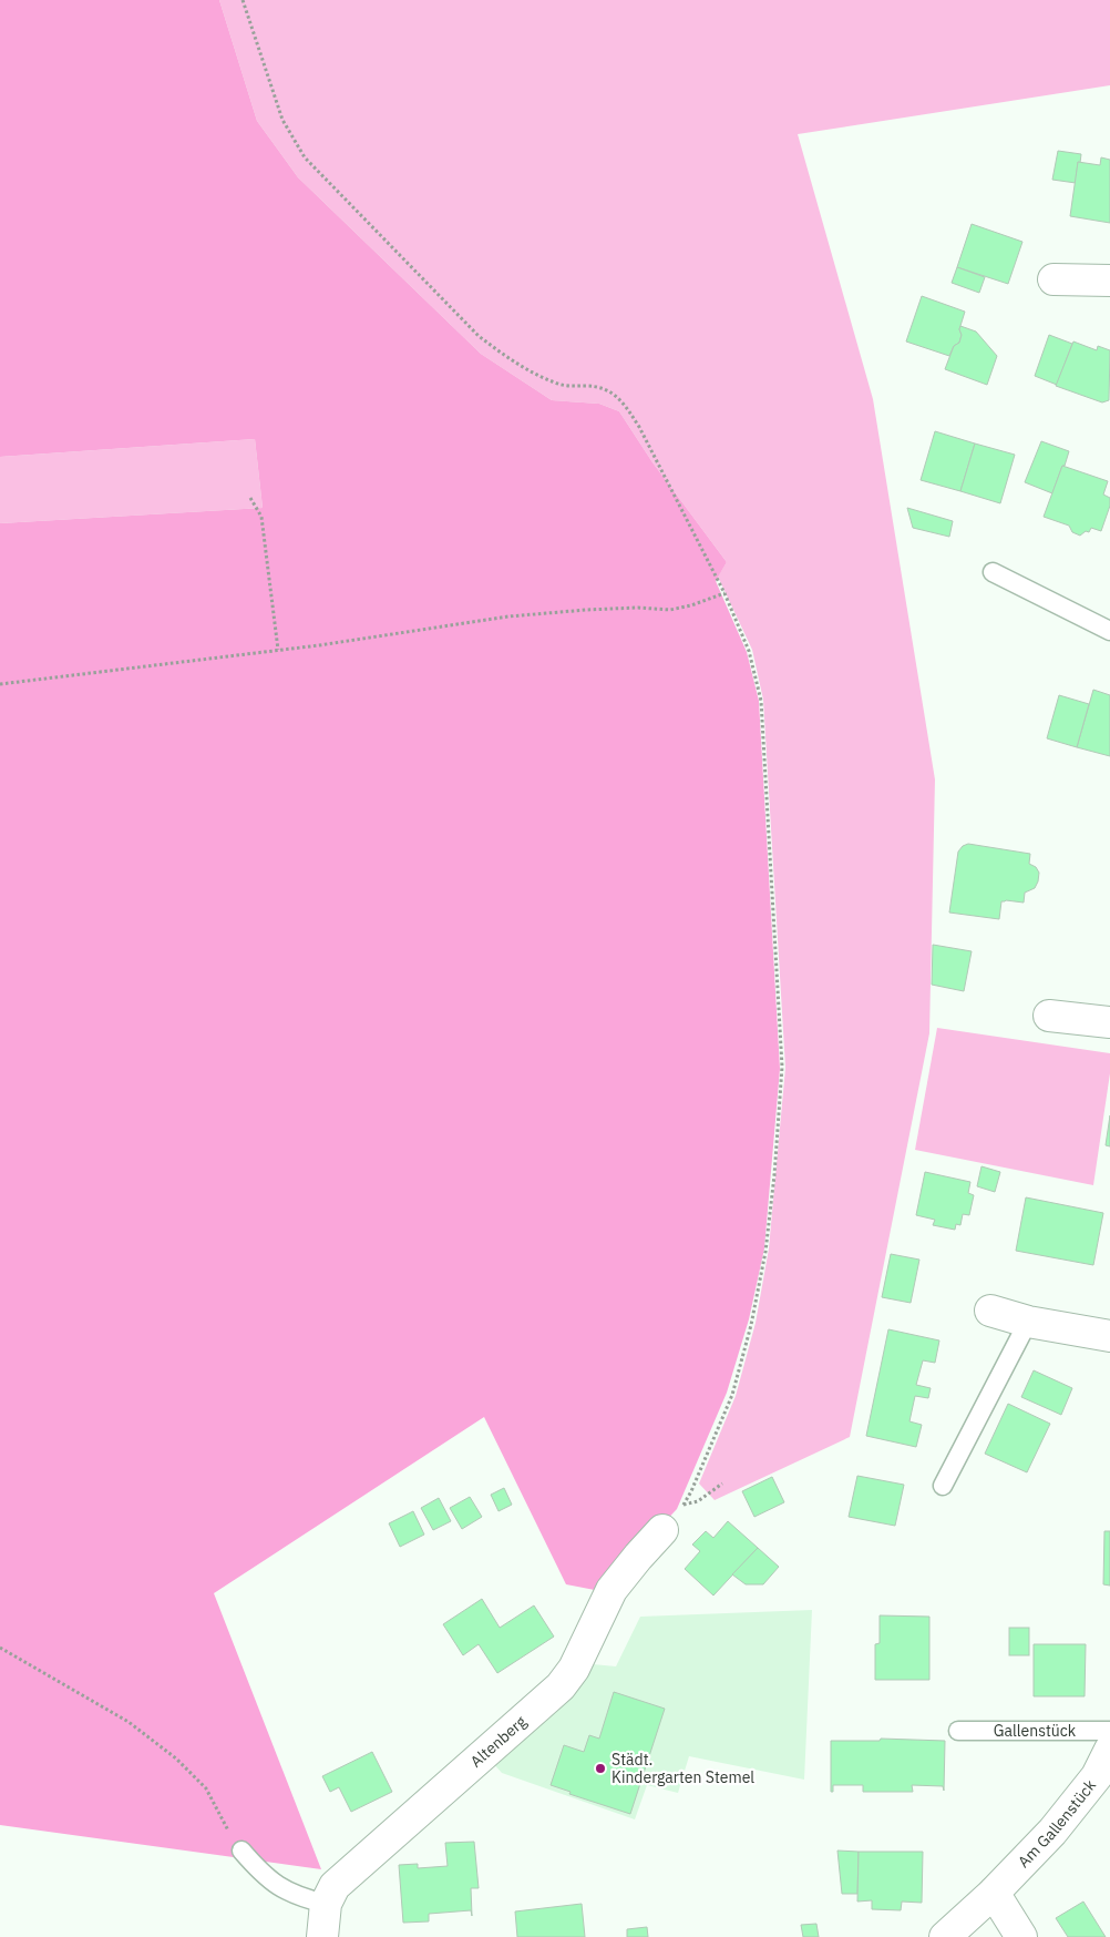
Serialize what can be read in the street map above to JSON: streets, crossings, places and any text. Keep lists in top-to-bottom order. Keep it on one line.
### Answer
{"streets":{"street":["Altenberg","Am Gallenstück"],"lane":["Gallenstück"]},"places":["Städt. Kindergarten Stemel"]}
